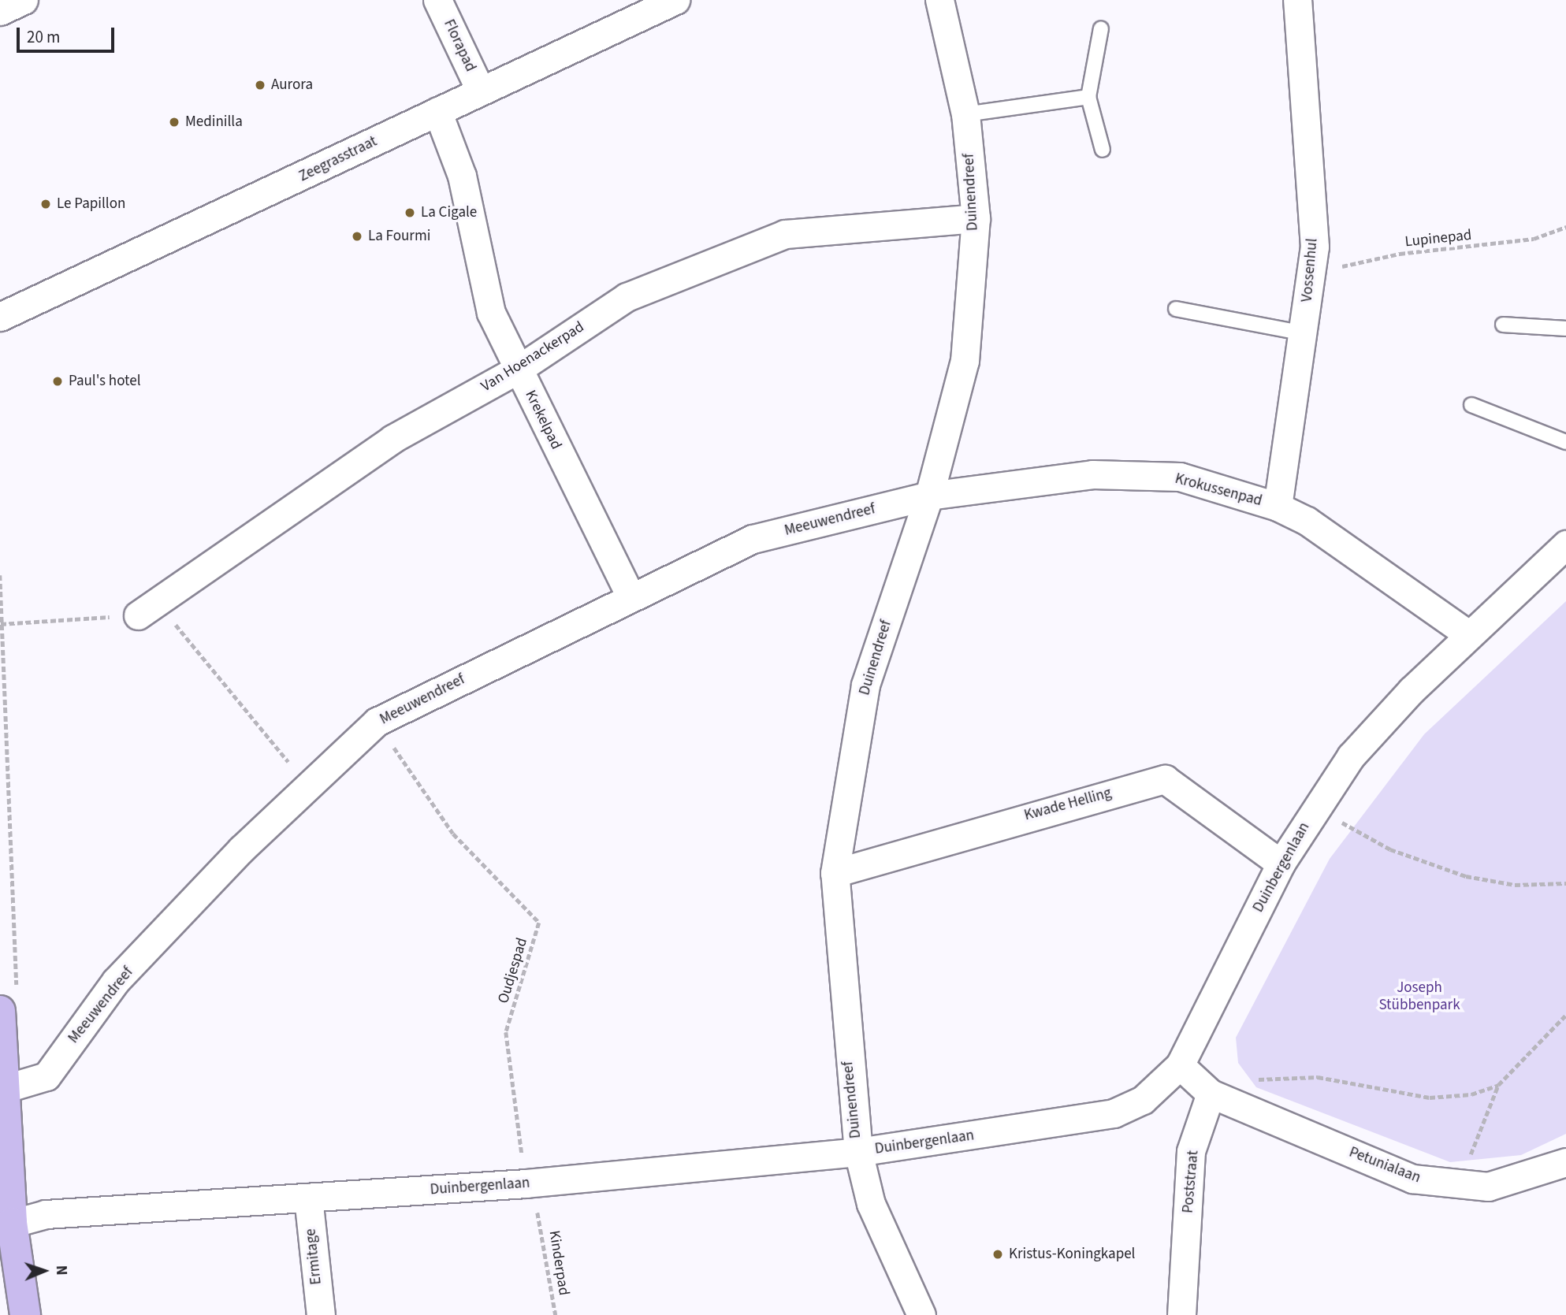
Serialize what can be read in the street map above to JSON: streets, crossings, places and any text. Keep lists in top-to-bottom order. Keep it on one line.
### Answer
{"streets":{"street":["Florapad","Zeegrasstraat","Duinendreef","Vossenhul","Van Hoenackerpad","Krekelpad","Krokussenpad","Meeuwendreef","Kwade Helling","Duinbergenlaan","Petunialaan","Poststraat","Ermitage"],"path":["Lupinepad","Oudjespad","Kinderpad"]},"crossings":[["Florapad","Zeegrasstraat"],["Zeegrasstraat","Krekelpad"],["Duinendreef","Van Hoenackerpad"],["Duinendreef","Krokussenpad"],["Duinendreef","Meeuwendreef"],["Duinendreef","Kwade Helling"],["Duinendreef","Duinbergenlaan"],["Lupinepad","Vossenhul"],["Vossenhul","Krokussenpad"],["Van Hoenackerpad","Krekelpad"],["Krekelpad","Meeuwendreef"],["Krokussenpad","Meeuwendreef"],["Krokussenpad","Duinbergenlaan"],["Meeuwendreef","Oudjespad"],["Kwade Helling","Duinbergenlaan"],["Duinbergenlaan","Oudjespad"],["Duinbergenlaan","Ermitage"],["Duinbergenlaan","Kinderpad"],["Oudjespad","Kinderpad"],["Petunialaan","Poststraat"]],"parks":["Joseph Stübbenpark"],"places":["Aurora","Medinilla","Le Papillon","La Cigale","La Fourmi","Paul's hotel","Kristus-Koningkapel"],"scale_bar":"20 m","north":"right"}
